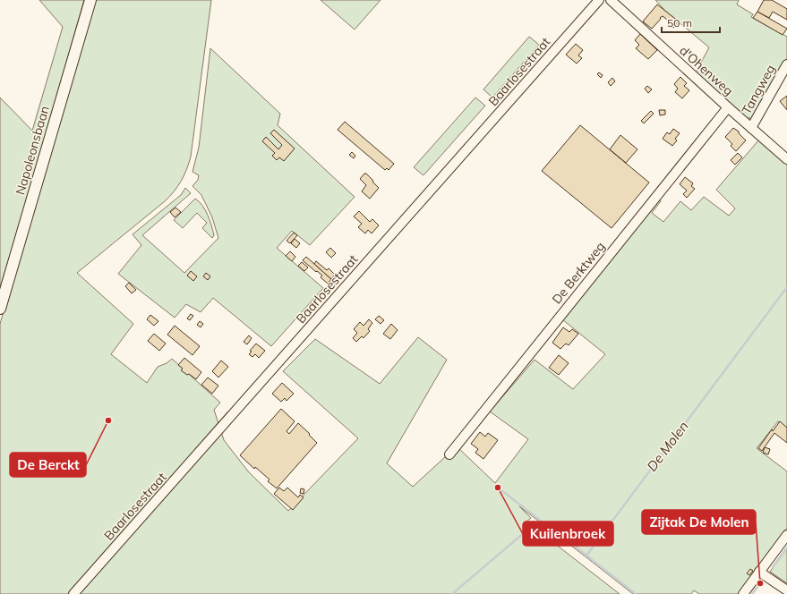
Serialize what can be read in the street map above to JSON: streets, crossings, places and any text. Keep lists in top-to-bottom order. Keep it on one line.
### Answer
{"streets":{"main road":["Napoleonsbaan"],"street":["d'Ohenweg","Baarlosestraat","Tangweg","De Berktweg"]},"crossings":[["d'Ohenweg","Tangweg"],["d'Ohenweg","De Berktweg"]],"water":["De Molen"],"places":["De Berckt","Kuilenbroek","Zijtak De Molen"],"scale_bar":"50 m"}
